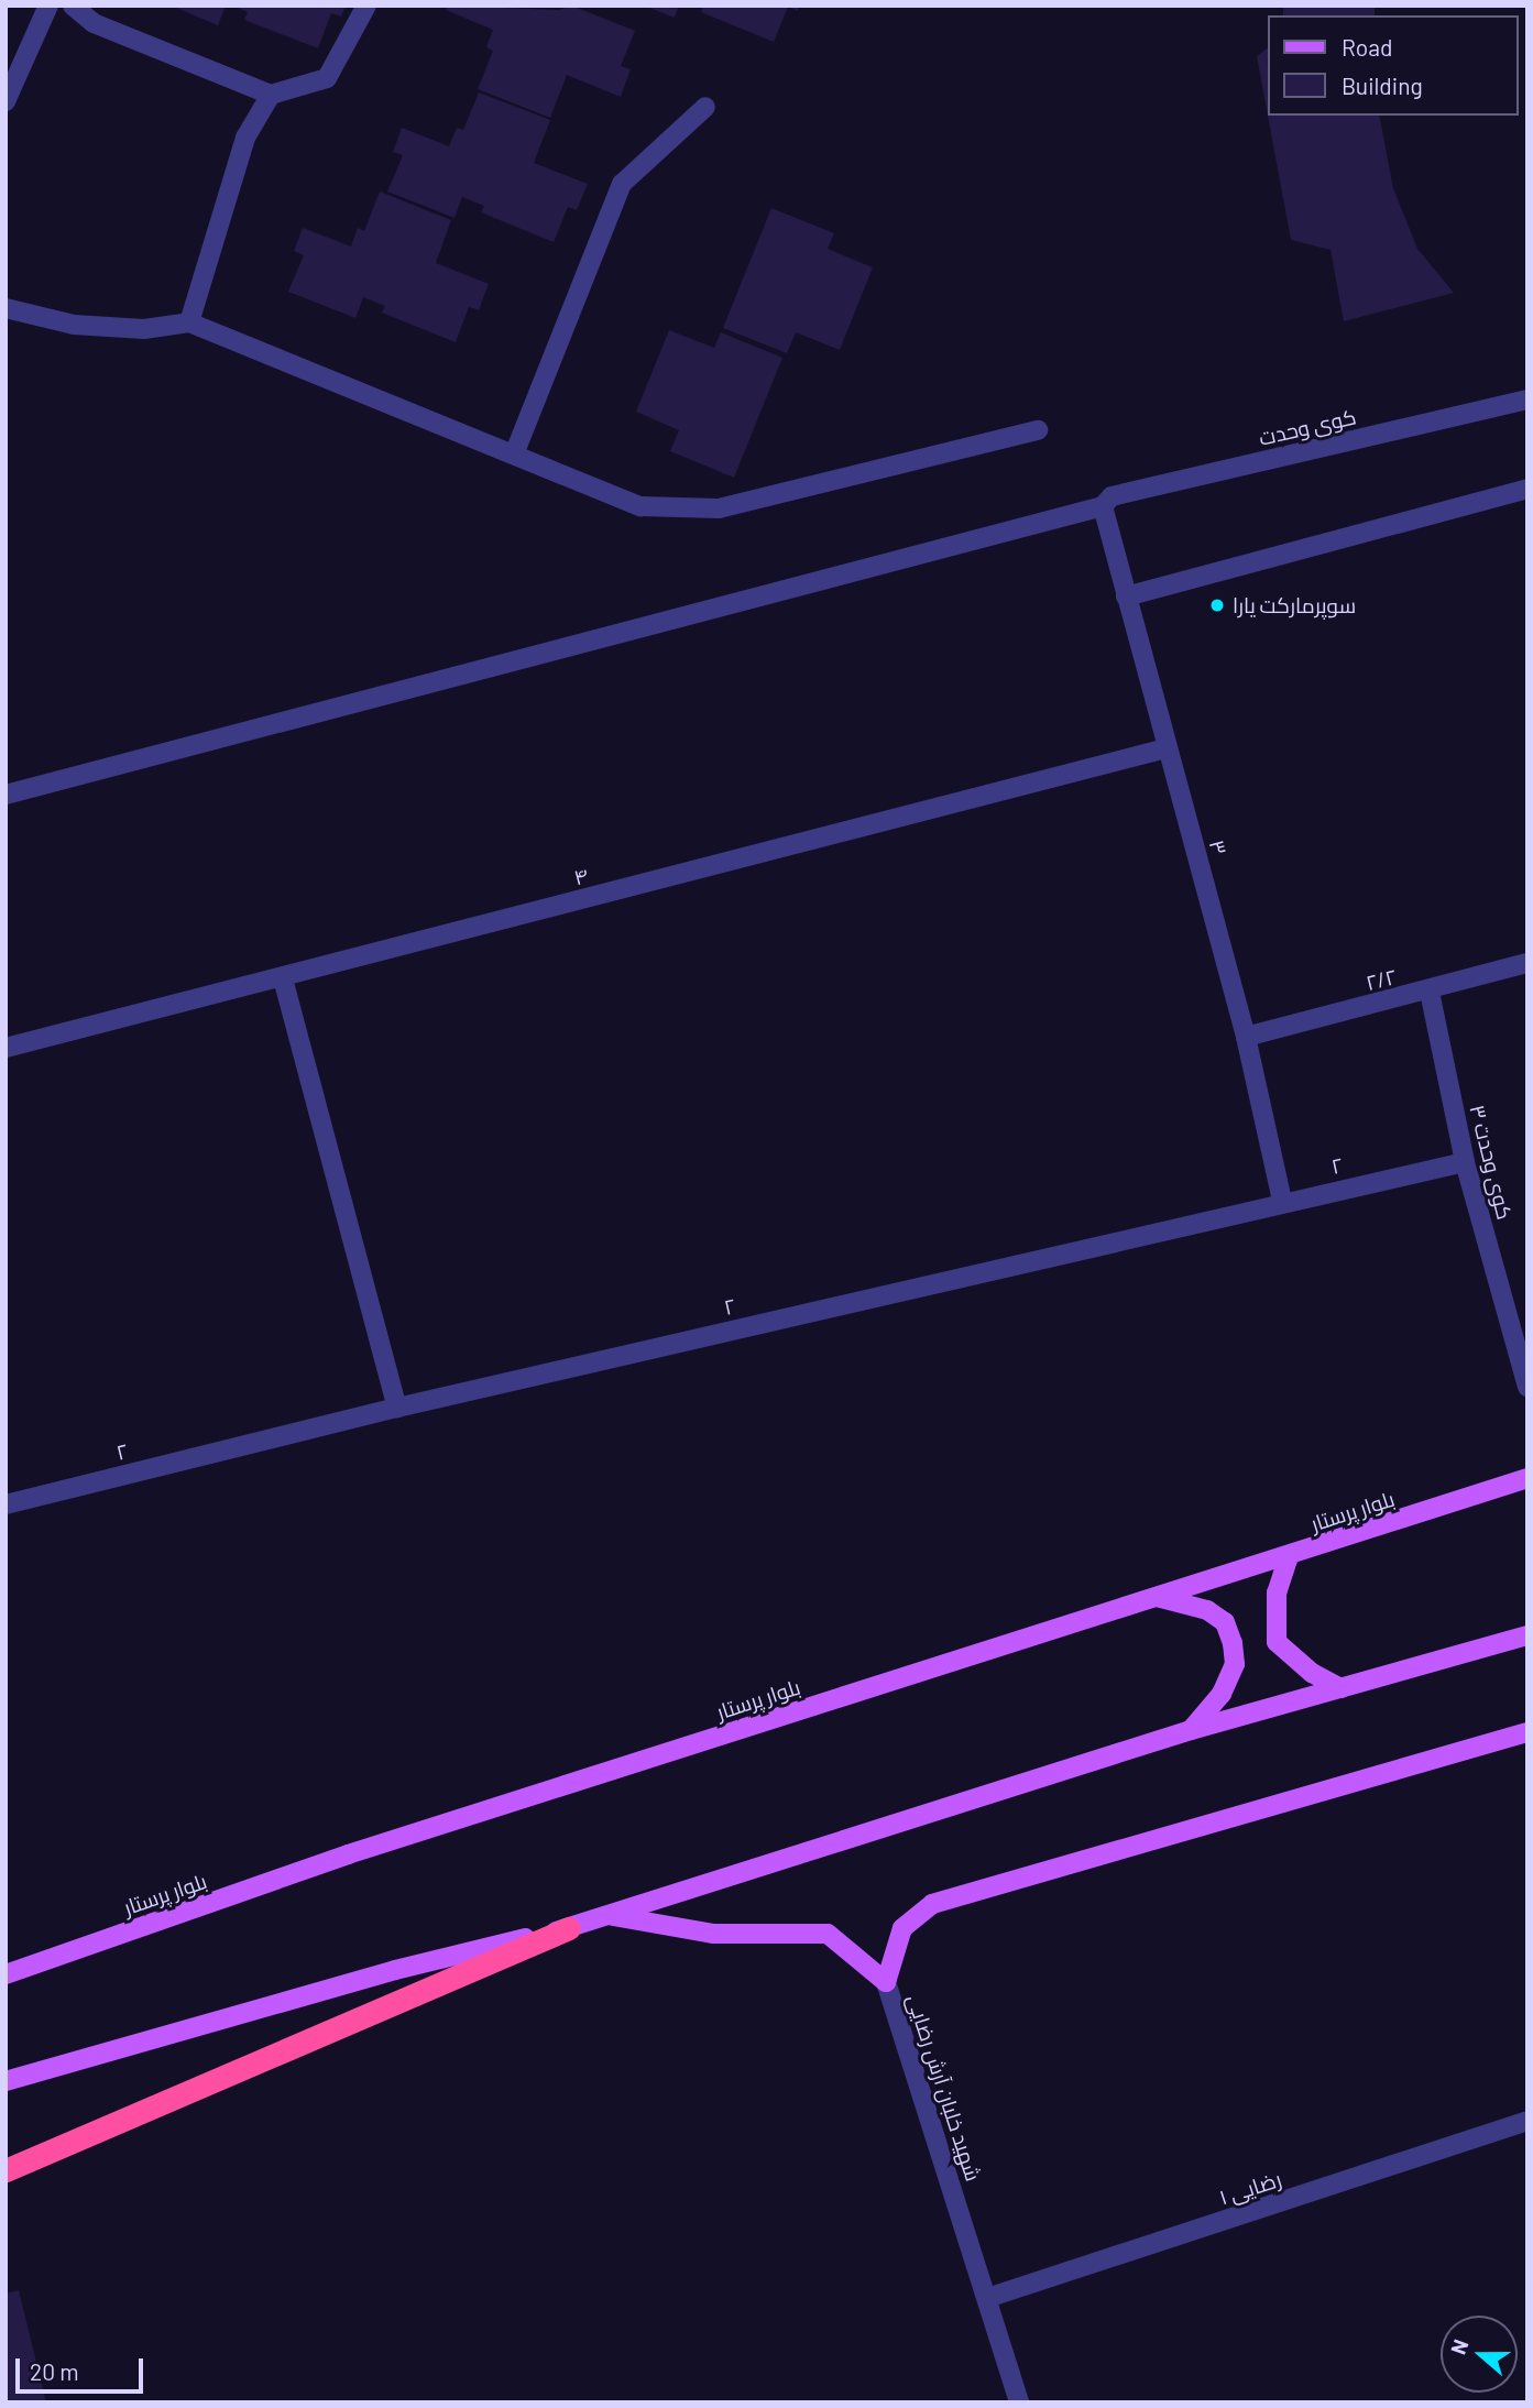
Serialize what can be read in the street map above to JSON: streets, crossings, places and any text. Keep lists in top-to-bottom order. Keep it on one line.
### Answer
{"streets":{"main road":["بلوار پرستار","شهید خلبان آرش رضایی"],"street":["کوی وحدت","۳","۴","۲/۲","کوی وحدت ۳","۲","رضایی ۱"]},"crossings":[["کوی وحدت","۳"],["۳","۴"],["۳","۲/۲"],["۳","۲"],["۲/۲","کوی وحدت ۳"],["کوی وحدت ۳","۲"],["شهید خلبان آرش رضایی","رضایی ۱"]],"places":["سوپرمارکت یارا"],"legend":["Road","Building"],"scale_bar":"20 m","north":"left"}
